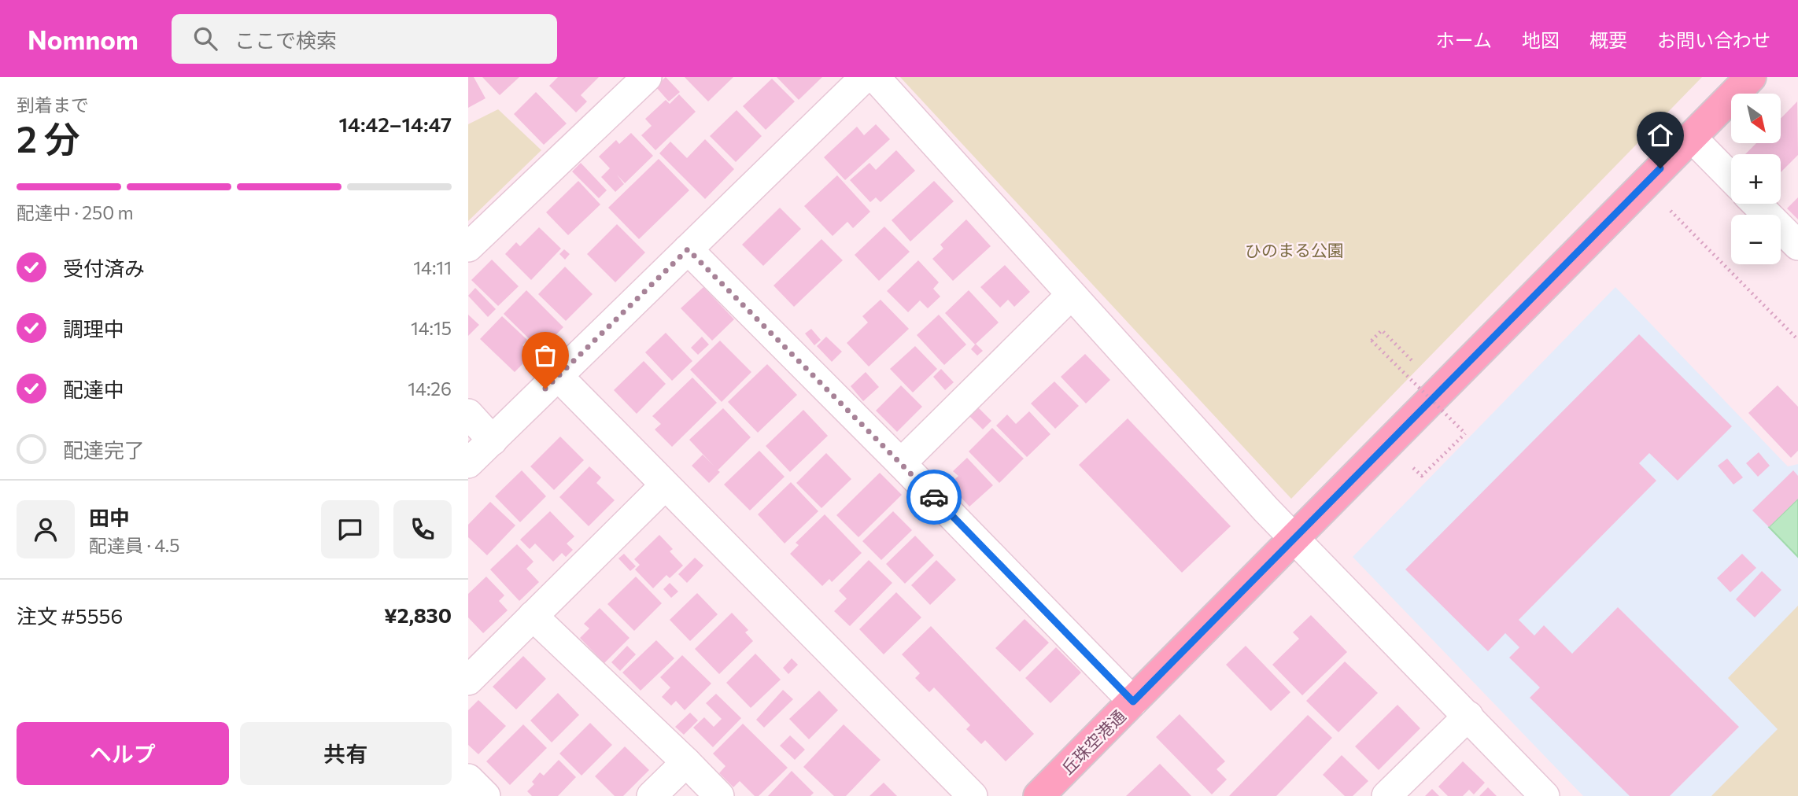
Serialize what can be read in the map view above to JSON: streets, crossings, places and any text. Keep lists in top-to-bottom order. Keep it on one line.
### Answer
{"streets":{"main road":["丘珠空港通"]},"parks":["ひのまる公園"],"north":"bottom right","page":{"header":"Nomnom","search":"ここで検索","nav":["ホーム","地図","概要","お問い合わせ"],"heading":["2 分","到着まで","14:42–14:47"],"panel":["田中","配達員 · 4.5","注文 #5556","¥2,830"],"map_buttons":["+","−"],"bar":"配達中 · 250 m","list":[["受付済み","14:11"],["調理中","14:15"],["配達中","14:26"],"配達完了"],"buttons":["ヘルプ","共有"]}}
